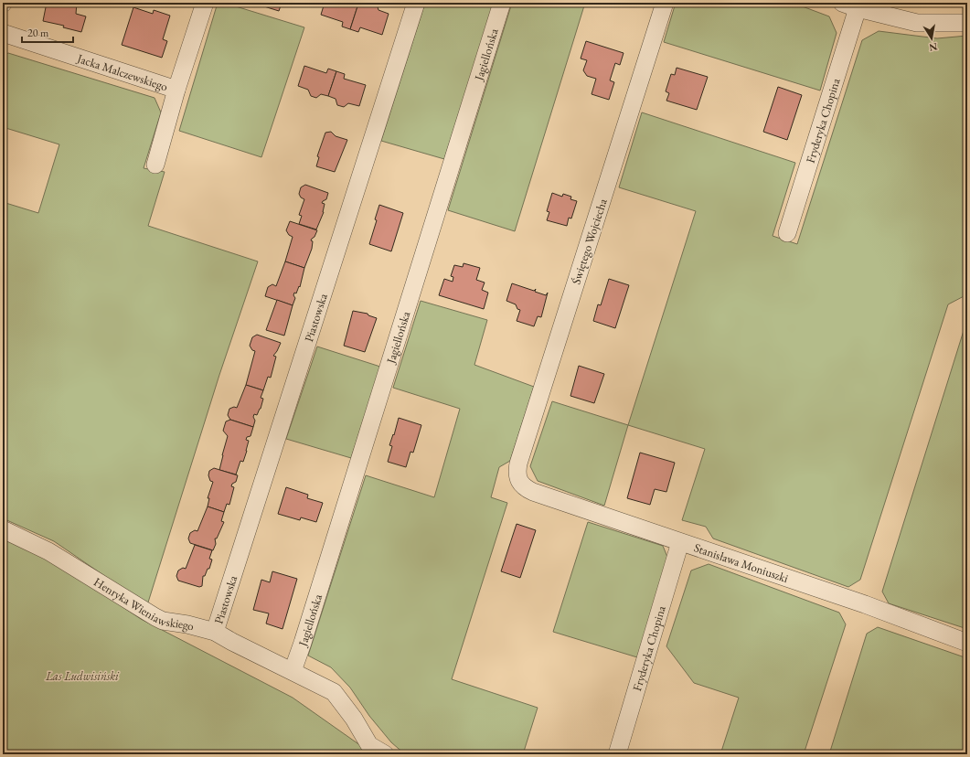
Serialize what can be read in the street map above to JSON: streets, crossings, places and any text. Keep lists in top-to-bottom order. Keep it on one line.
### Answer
{"streets":{"street":["Jagiellońska","Jacka Malczewskiego","Fryderyka Chopina","Świętego Wojciecha","Piastowska","Stanisława Moniuszki","Henryka Wieniawskiego"]},"crossings":[["Jagiellońska","Henryka Wieniawskiego"],["Fryderyka Chopina","Stanisława Moniuszki"],["Świętego Wojciecha","Stanisława Moniuszki"],["Piastowska","Henryka Wieniawskiego"]],"parks":["Las Ludwisiński"],"scale_bar":"20 m","north":"bottom"}
